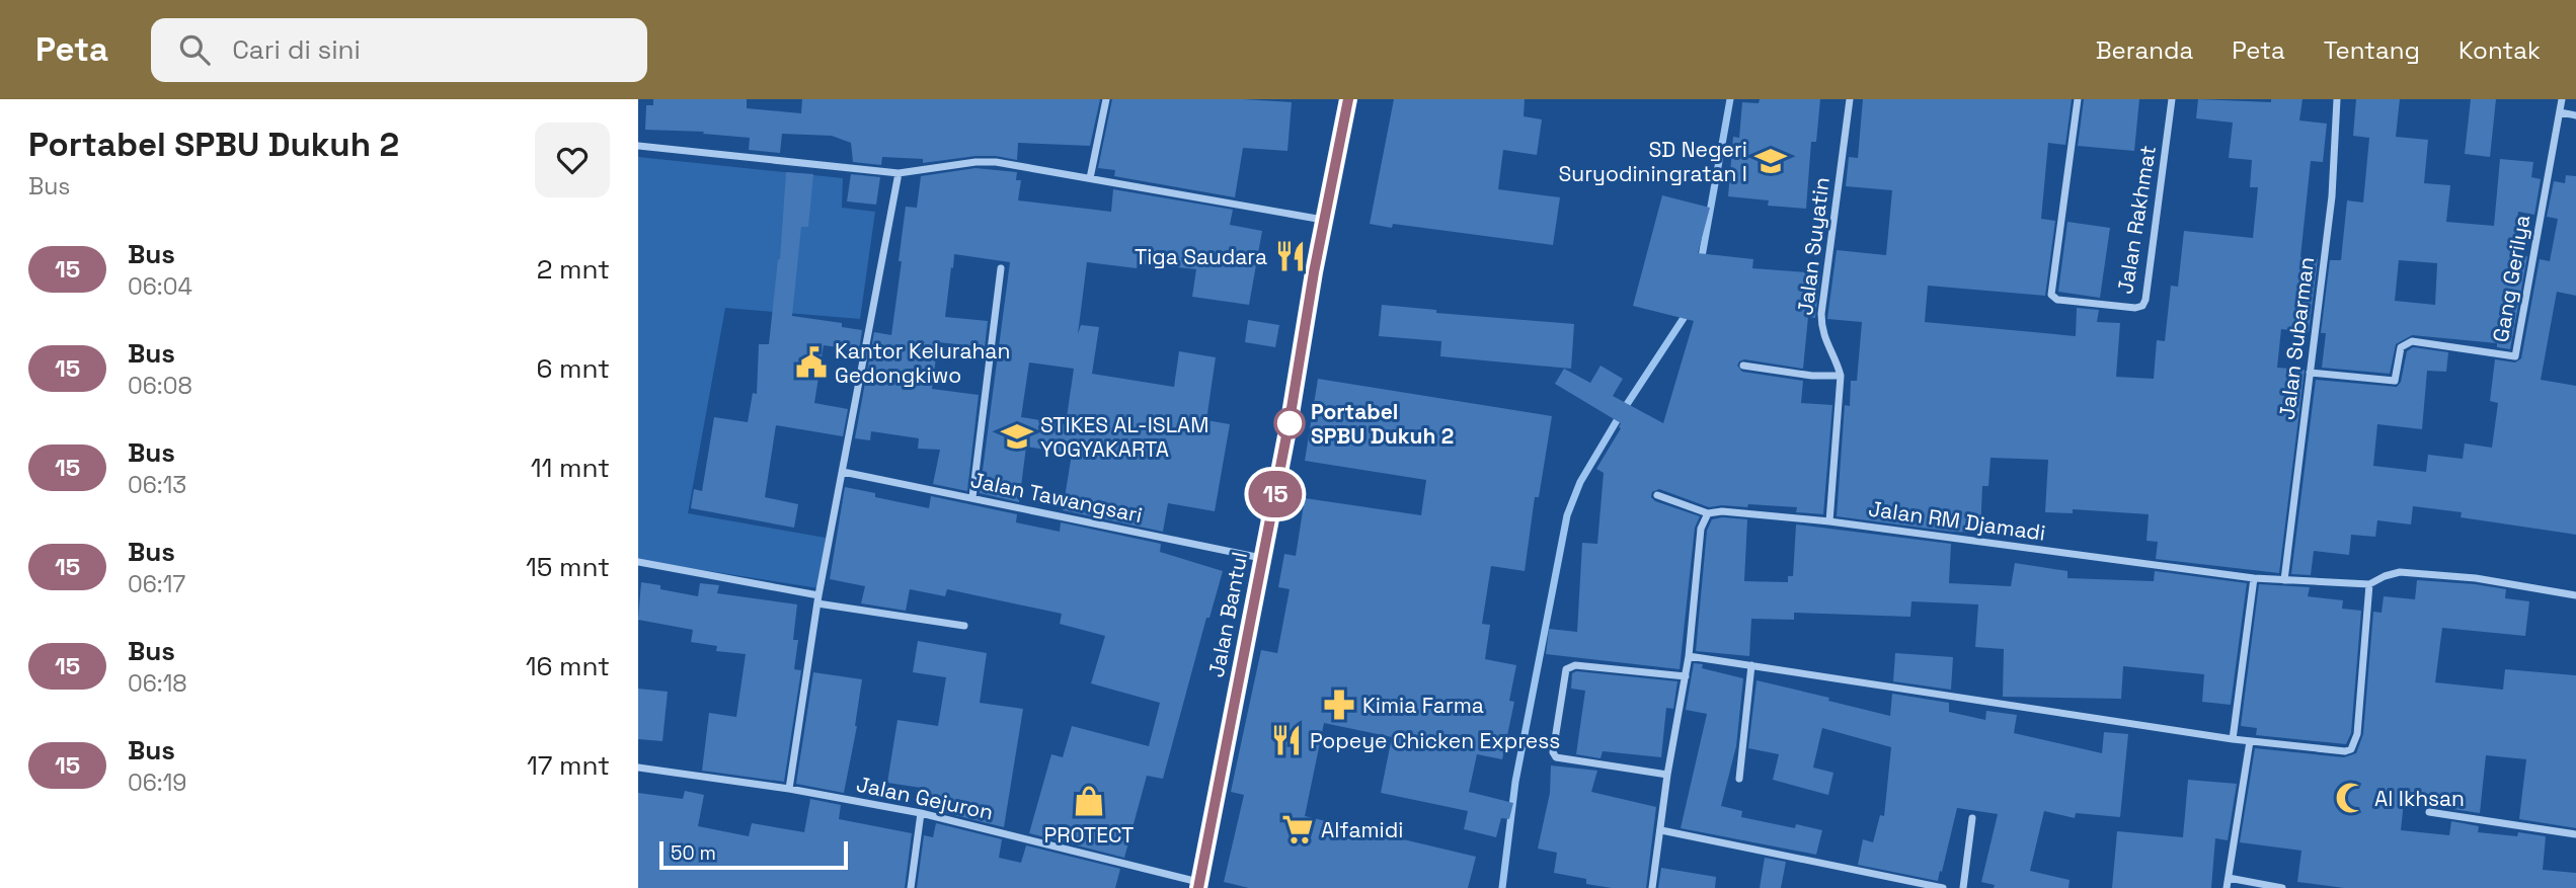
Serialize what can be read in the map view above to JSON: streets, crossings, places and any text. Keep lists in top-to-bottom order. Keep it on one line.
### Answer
{"streets":{"main road":["Jalan Bantul"],"street":["Jalan Rakhmat","Jalan Suyatin","Gang Gerilya","Jalan Subarman","Jalan Tawangsari","Jalan RM Djamadi","Jalan Gejuron"]},"crossings":[["Jalan Suyatin","Jalan RM Djamadi"],["Gang Gerilya","Jalan Subarman"],["Jalan Subarman","Jalan RM Djamadi"],["Jalan Tawangsari","Jalan Bantul"],["Jalan Bantul","Jalan Gejuron"]],"places":{"school or university":["SD Negeri Suryodiningratan I","STIKES AL-ISLAM YOGYAKARTA"],"restaurant":["Tiga Saudara","Popeye Chicken Express"],"public building":["Kantor Kelurahan Gedongkiwo"],"other":["Portabel SPBU Dukuh 2"],"pharmacy":["Kimia Farma"],"mosque":["Al Ikhsan"],"shop":["PROTECT"],"supermarket":["Alfamidi"]},"lines":["bus line 15"],"scale_bar":"50 m","page":{"header":"Peta","search":"Cari di sini","nav":["Beranda","Peta","Tentang","Kontak"],"heading":["Portabel SPBU Dukuh 2","Bus"],"on_map":"15","list":[{"mark":"15","name":"Bus","note":"06:04","value":"2 mnt"},{"mark":"15","name":"Bus","note":"06:08","value":"6 mnt"},{"mark":"15","name":"Bus","note":"06:13","value":"11 mnt"},{"mark":"15","name":"Bus","note":"06:17","value":"15 mnt"},{"mark":"15","name":"Bus","note":"06:18","value":"16 mnt"},{"mark":"15","name":"Bus","note":"06:19","value":"17 mnt"}],"scale":"50 m"}}
